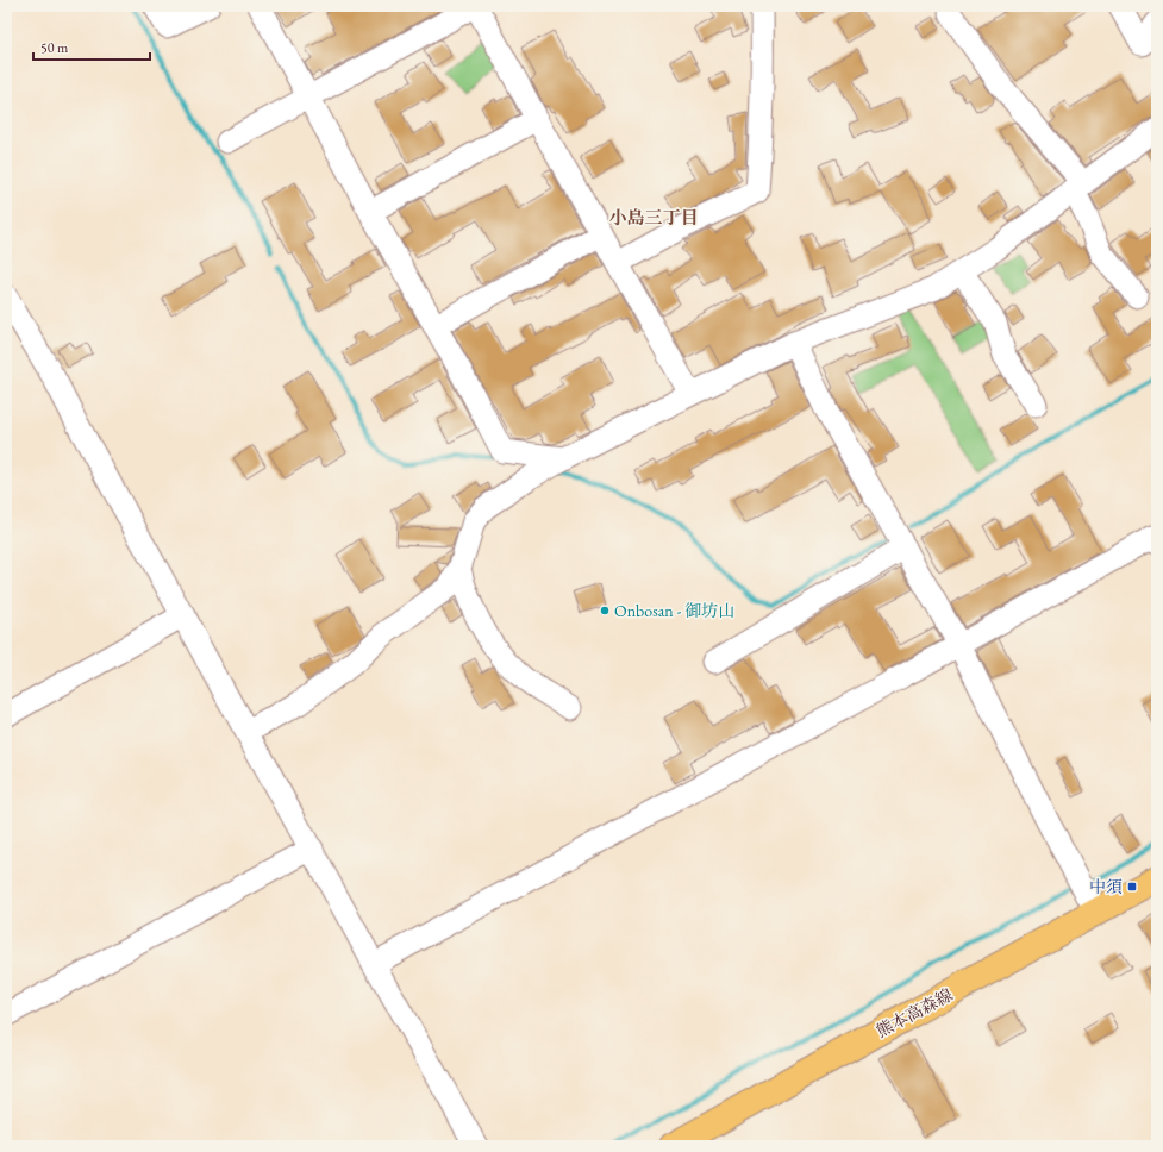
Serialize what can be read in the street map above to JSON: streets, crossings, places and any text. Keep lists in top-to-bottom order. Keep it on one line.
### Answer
{"streets":{"main road":["熊本高森線"]},"districts":["小島三丁目"],"places":{"other":["Onbosan - 御坊山"],"transit":["中須"]},"scale_bar":"50 m"}
